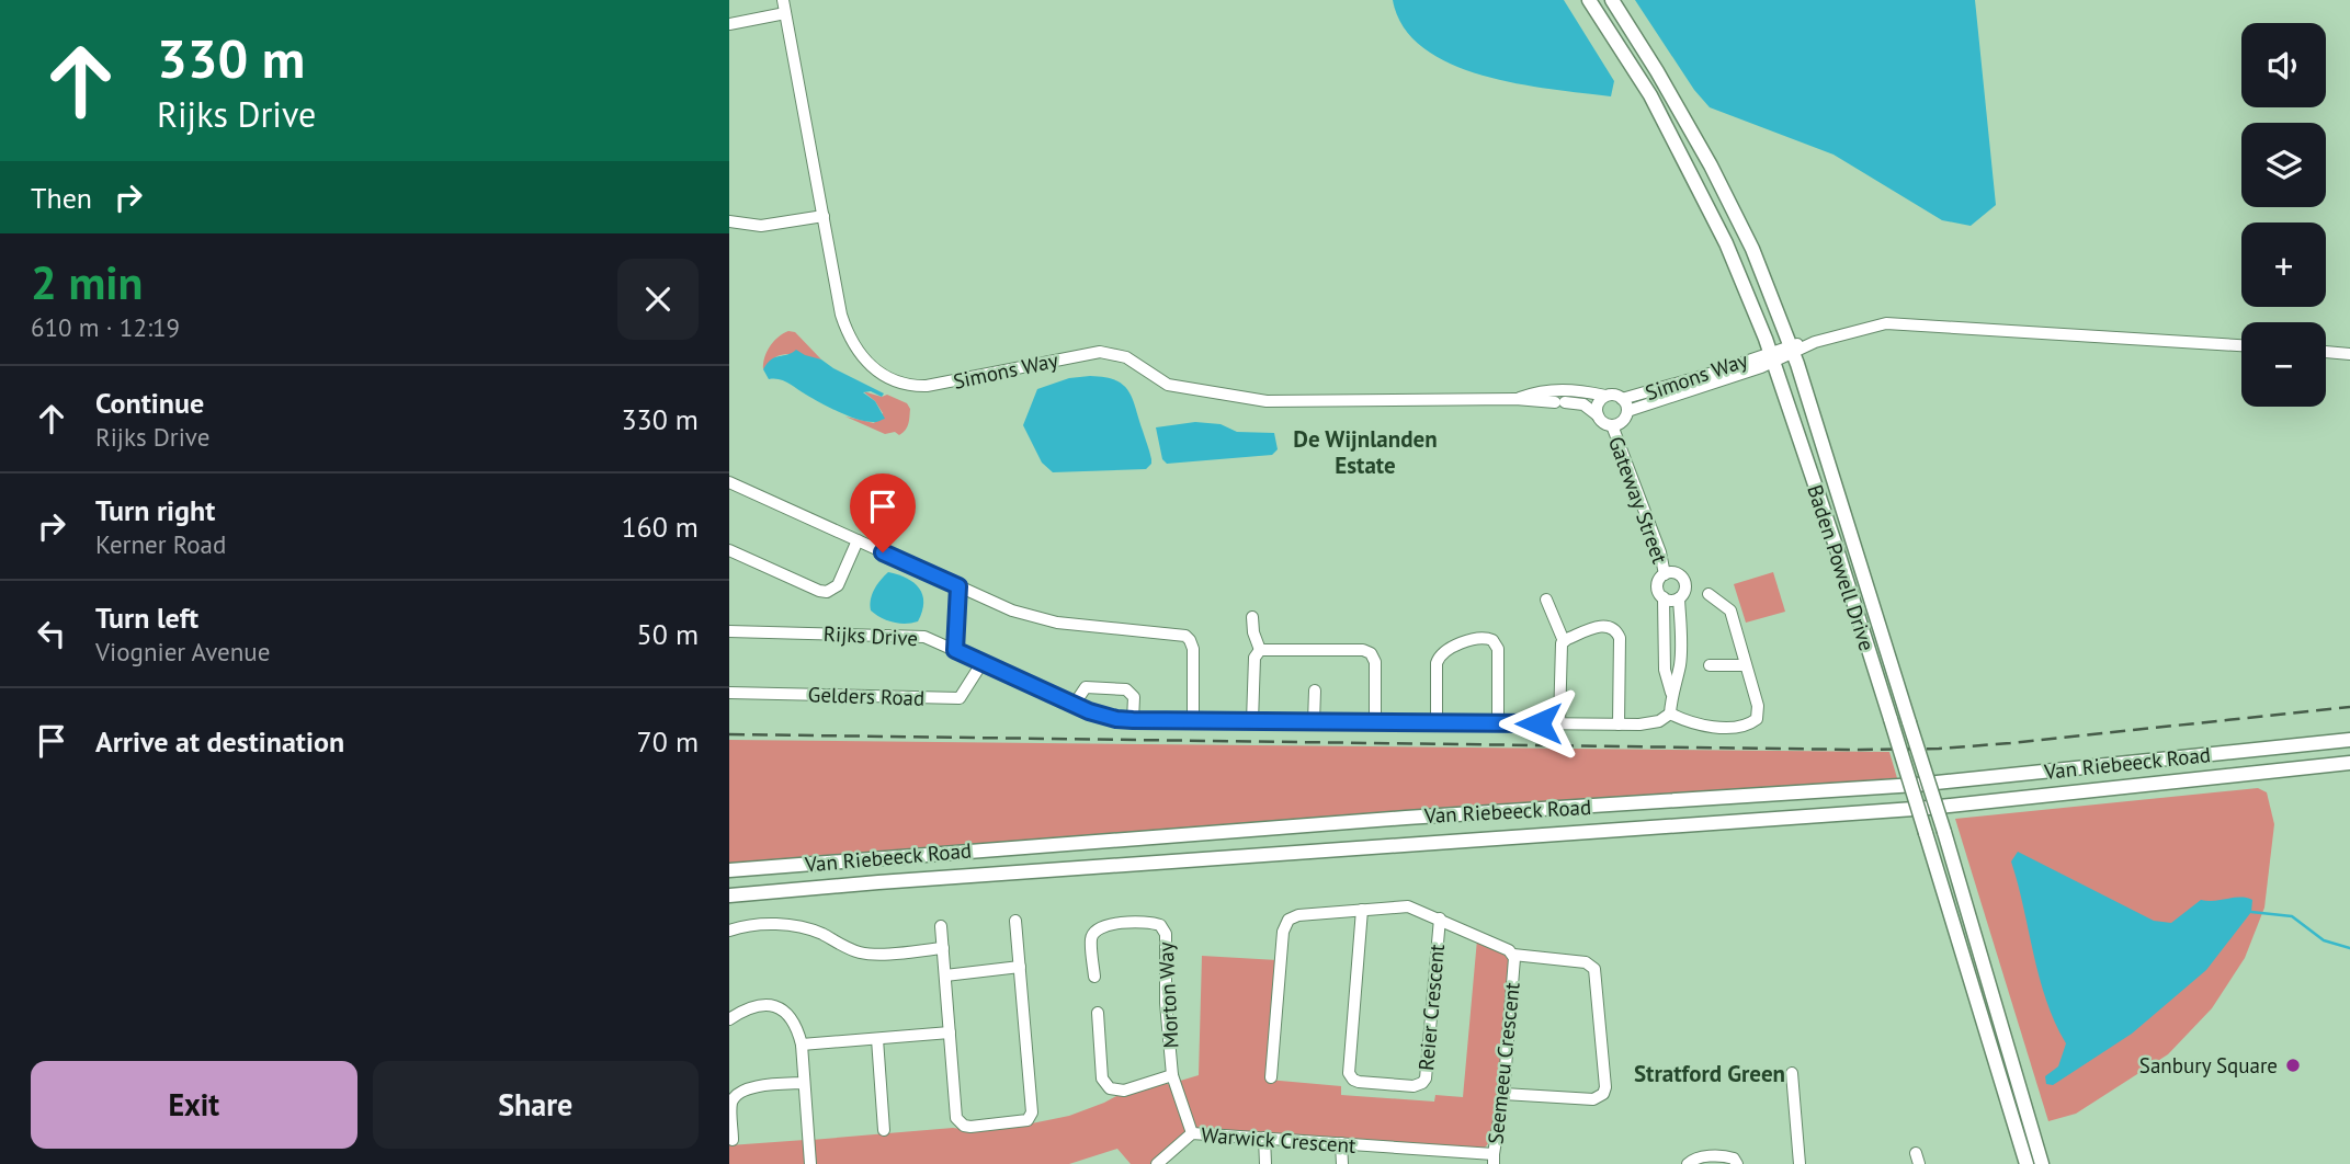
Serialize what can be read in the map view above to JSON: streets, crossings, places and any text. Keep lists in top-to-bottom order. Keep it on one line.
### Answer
{"streets":{"main road":["Baden Powell Drive","Van Riebeeck Road"],"street":["Simons Way","Gateway Street","Rijks Drive","Gelders Road","Morton Way","Reier Crescent","Seemeeu Crescent","Warwick Crescent"]},"crossings":[["Simons Way","Gateway Street"],["Simons Way","Baden Powell Drive"],["Rijks Drive","Gelders Road"],["Morton Way","Warwick Crescent"],["Reier Crescent","Seemeeu Crescent"],["Seemeeu Crescent","Warwick Crescent"]],"districts":["De Wijnlanden Estate","Stratford Green"],"places":["Sanbury Square"],"page":{"turn":["330 m","Rijks Drive"],"map_buttons":["+","−"],"then":"Then","heading":["2 min","610 m · 12:19"],"list":[{"name":"Continue","note":"Rijks Drive","value":"330 m"},{"name":"Turn right","note":"Kerner Road","value":"160 m"},{"name":"Turn left","note":"Viognier Avenue","value":"50 m"},{"name":"Arrive at destination","value":"70 m"}],"buttons":["Exit","Share"]}}
